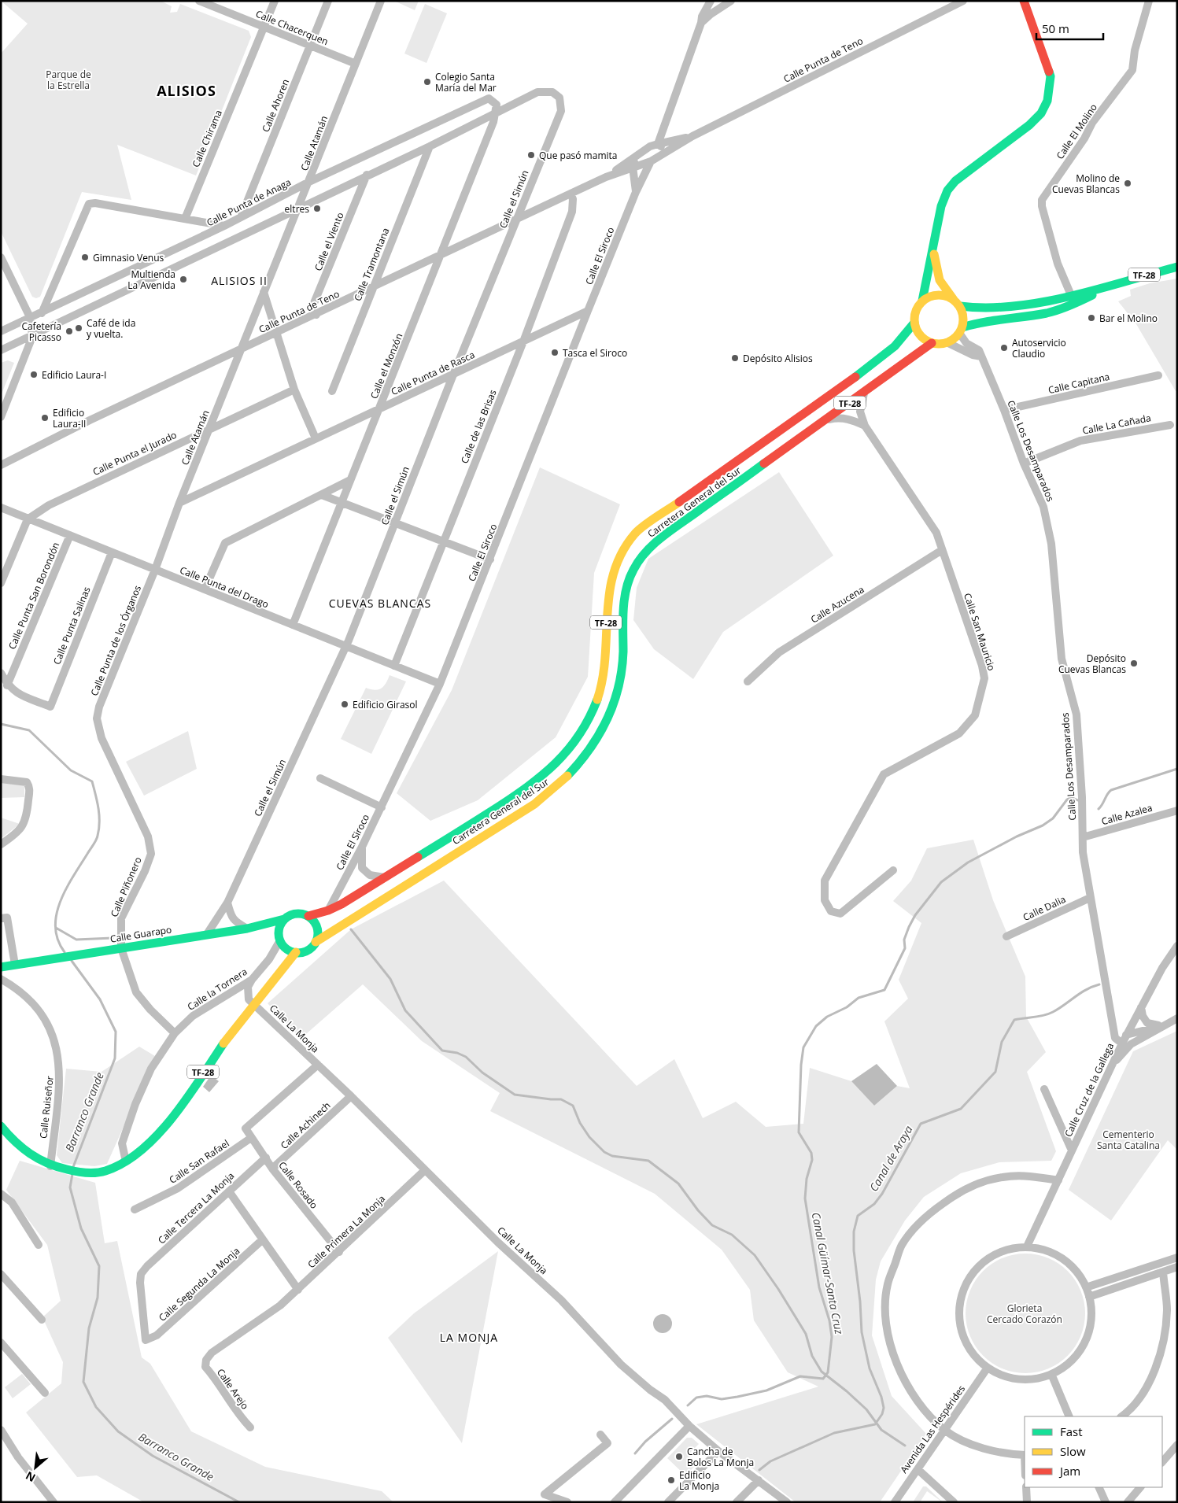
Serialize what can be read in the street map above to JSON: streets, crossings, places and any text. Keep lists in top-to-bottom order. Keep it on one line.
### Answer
{"streets":{"main road":["TF-28","Carretera General del Sur","Calle Guarapo"],"street":["Calle Chacerquen","Calle Punta de Teno","Calle Ahoren","Calle El Molino","Calle Chirama","Calle Atamán","Calle el Simún","Calle Punta de Anaga","Calle el Viento","Calle El Siroco","Calle Tramontana","Calle el Monzón","Calle Punta de Rasca","Calle Capitana","Calle La Cañada","Calle de las Brisas","Calle Los Desamparados","Calle Punta el Jurado","Calle Punta del Drago","Calle Punta San Borondón","Calle Azucena","Calle Punta Salinas","Calle San Mauricio","Calle Punta de los Órganos","Calle Azalea","Calle Piñonero","Calle Dalia","Calle la Tornera","Calle La Monja","Calle Cruz de la Gallega","Calle Ruiseñor","Calle Achinech","Calle San Rafael","Calle Rosado","Calle Tercera La Monja","Calle Primera La Monja","Calle Segunda La Monja","Calle Arejo","Avenida Las Hespérides"]},"crossings":[["Calle Chacerquen","Calle Ahoren"],["Calle Chacerquen","Calle Chirama"],["Calle Chacerquen","Calle Atamán"],["Calle Punta de Teno","Calle Atamán"],["Calle Punta de Teno","Calle el Simún"],["Calle Punta de Teno","Calle el Viento"],["Calle Punta de Teno","Calle El Siroco"],["Calle Punta de Teno","Calle Tramontana"],["Calle Punta de Teno","Calle el Monzón"],["Calle Punta de Teno","Calle de las Brisas"],["Calle Ahoren","Calle Punta de Anaga"],["Calle El Molino","TF-28"],["Calle Atamán","Calle Punta de Anaga"],["Calle Atamán","Calle Punta de Rasca"],["Calle Atamán","Calle Punta el Jurado"],["Calle Atamán","Calle Punta del Drago"],["Calle Atamán","Calle Punta de los Órganos"],["Calle el Simún","Calle Punta de Anaga"],["Calle el Simún","Calle el Monzón"],["Calle el Simún","Calle Punta de Rasca"],["Calle el Simún","Calle Punta del Drago"],["Calle el Simún","Calle Guarapo"],["Calle Punta de Anaga","Calle el Monzón"],["Calle El Siroco","Calle Punta de Rasca"],["Calle El Siroco","Carretera General del Sur"],["Calle El Siroco","Calle Punta del Drago"],["TF-28","Calle Los Desamparados"],["TF-28","Carretera General del Sur"],["TF-28","Calle Guarapo"],["TF-28","Calle la Tornera"],["TF-28","Calle La Monja"],["TF-28","Calle Ruiseñor"],["Calle el Monzón","Calle Punta de Rasca"],["Calle el Monzón","Calle Punta del Drago"],["Calle Punta de Rasca","Calle de las Brisas"],["Calle Capitana","Calle Los Desamparados"],["Calle La Cañada","Calle Los Desamparados"],["Calle de las Brisas","Calle Punta del Drago"],["Calle Los Desamparados","Carretera General del Sur"],["Calle Los Desamparados","Calle Azalea"],["Calle Los Desamparados","Calle Dalia"],["Calle Los Desamparados","Calle Cruz de la Gallega"],["Calle Punta el Jurado","Calle Punta del Drago"],["Carretera General del Sur","Calle San Mauricio"],["Carretera General del Sur","Calle Guarapo"],["Carretera General del Sur","Calle la Tornera"],["Calle Punta del Drago","Calle Punta San Borondón"],["Calle Punta del Drago","Calle Punta Salinas"],["Calle Punta del Drago","Calle Punta de los Órganos"],["Calle Punta San Borondón","Calle Punta Salinas"],["Calle Azucena","Calle San Mauricio"],["Calle Punta de los Órganos","Calle Piñonero"],["Calle Piñonero","Calle Guarapo"],["Calle Piñonero","Calle la Tornera"],["Calle Guarapo","Calle la Tornera"],["Calle La Monja","Calle Achinech"],["Calle La Monja","Calle Rosado"],["Calle La Monja","Calle Primera La Monja"],["Calle Cruz de la Gallega","Avenida Las Hespérides"],["Calle Achinech","Calle Rosado"],["Calle San Rafael","Calle Rosado"],["Calle Rosado","Calle Tercera La Monja"],["Calle Rosado","Calle Primera La Monja"],["Calle Tercera La Monja","Calle Segunda La Monja"],["Calle Primera La Monja","Calle Arejo"]],"districts":["ALISIOS","ALISIOS II","CUEVAS BLANCAS","LA MONJA"],"water":["Barranco Grande","Canal de Araya","Canal Güímar-Santa Cruz"],"parks":["Parque de la Estrella","Cementerio Santa Catalina","Glorieta Cercado Corazón"],"places":["Colegio Santa María del Mar","Que pasó mamita","Molino de Cuevas Blancas","eltres","Gimnasio Venus","Multienda La Avenida","Bar el Molino","Café de ida y vuelta.","Cafetería Picasso","Autoservicio Claudio","Tasca el Siroco","Depósito Alisios","Edificio Laura-I","Edificio Laura-II","Depósito Cuevas Blancas","Edificio Girasol","Cancha de Bolos La Monja","Edificio La Monja"],"legend":["Fast","Slow","Jam"],"scale_bar":"50 m","north":"bottom left"}
